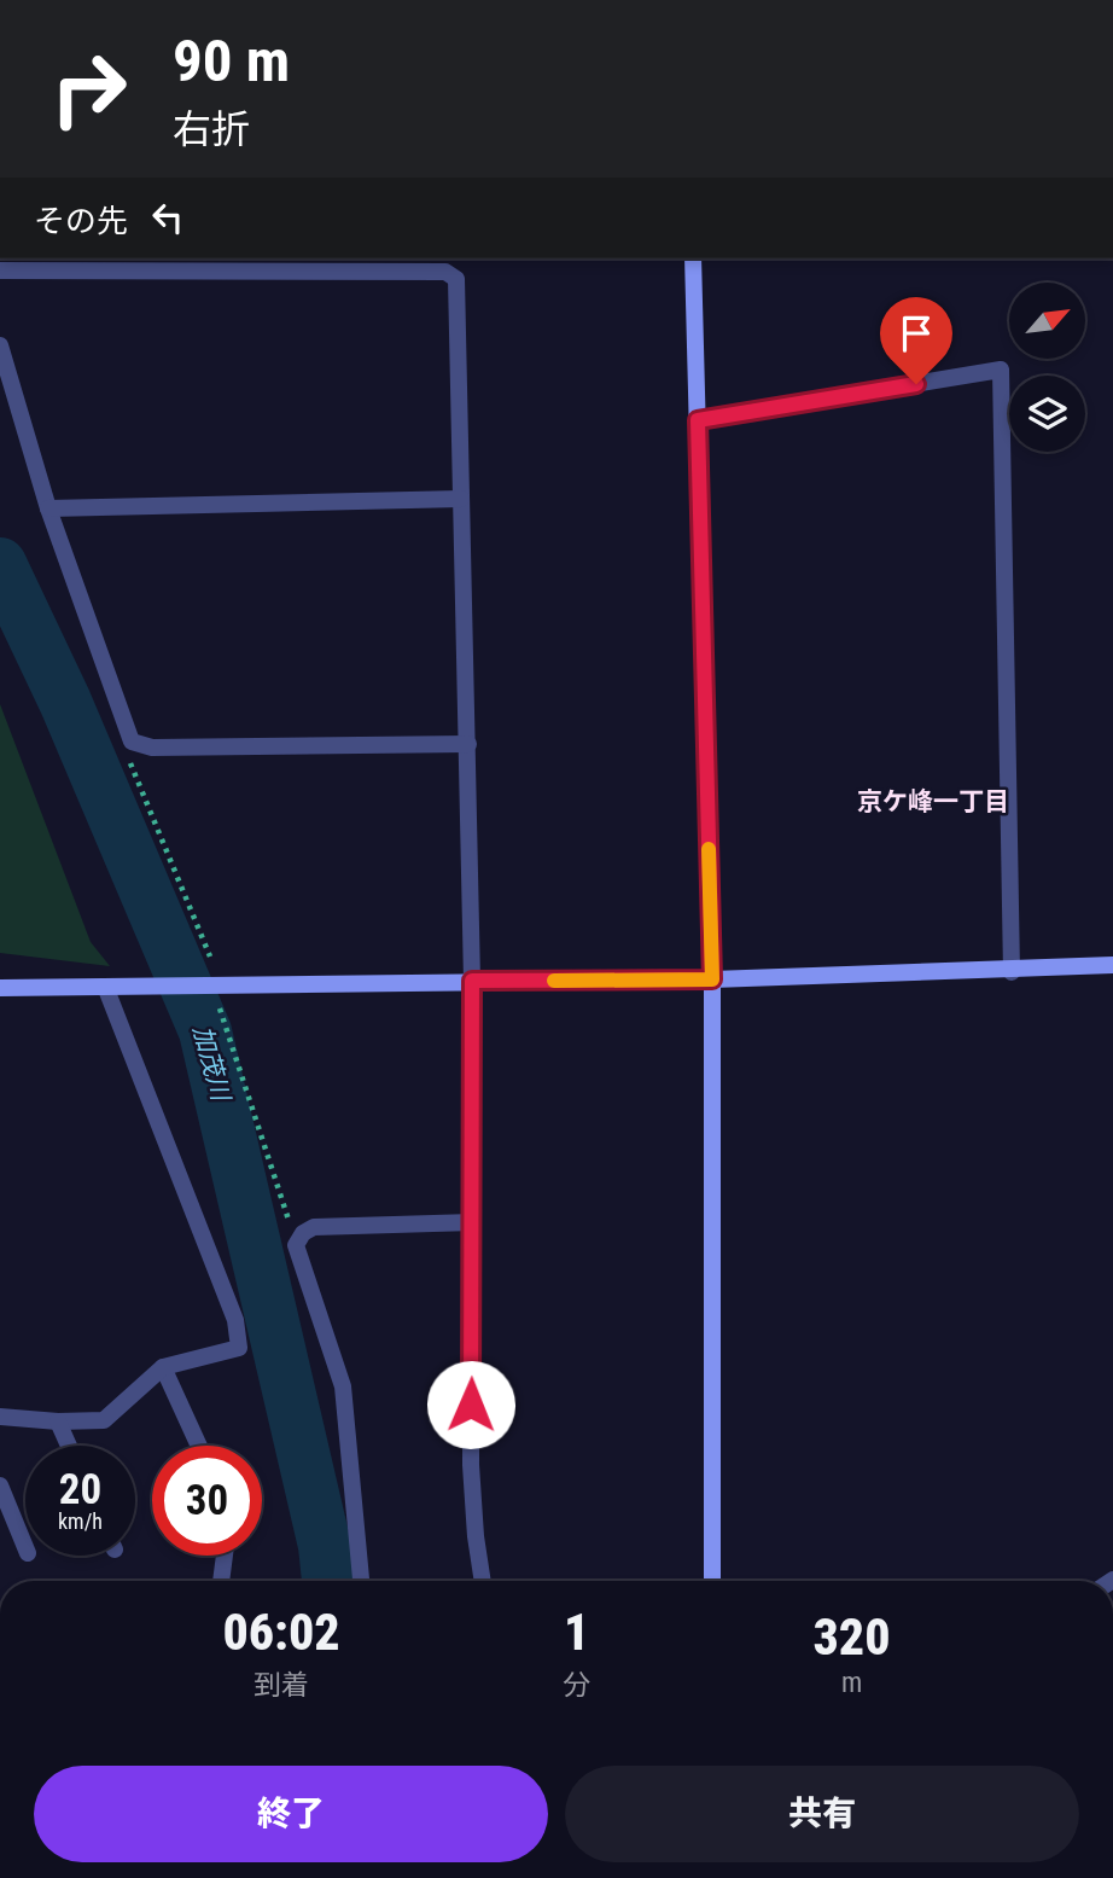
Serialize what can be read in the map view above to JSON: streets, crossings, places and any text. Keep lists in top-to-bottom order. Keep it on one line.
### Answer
{"districts":["京ケ峰一丁目"],"water":["加茂川"],"north":"top right","page":{"turn":["90 m","右折"],"then":"その先","speed":"20 km/h","limit":"30","eta":["06:02","到着","1","分","320","m"],"buttons":["終了","共有"]}}
